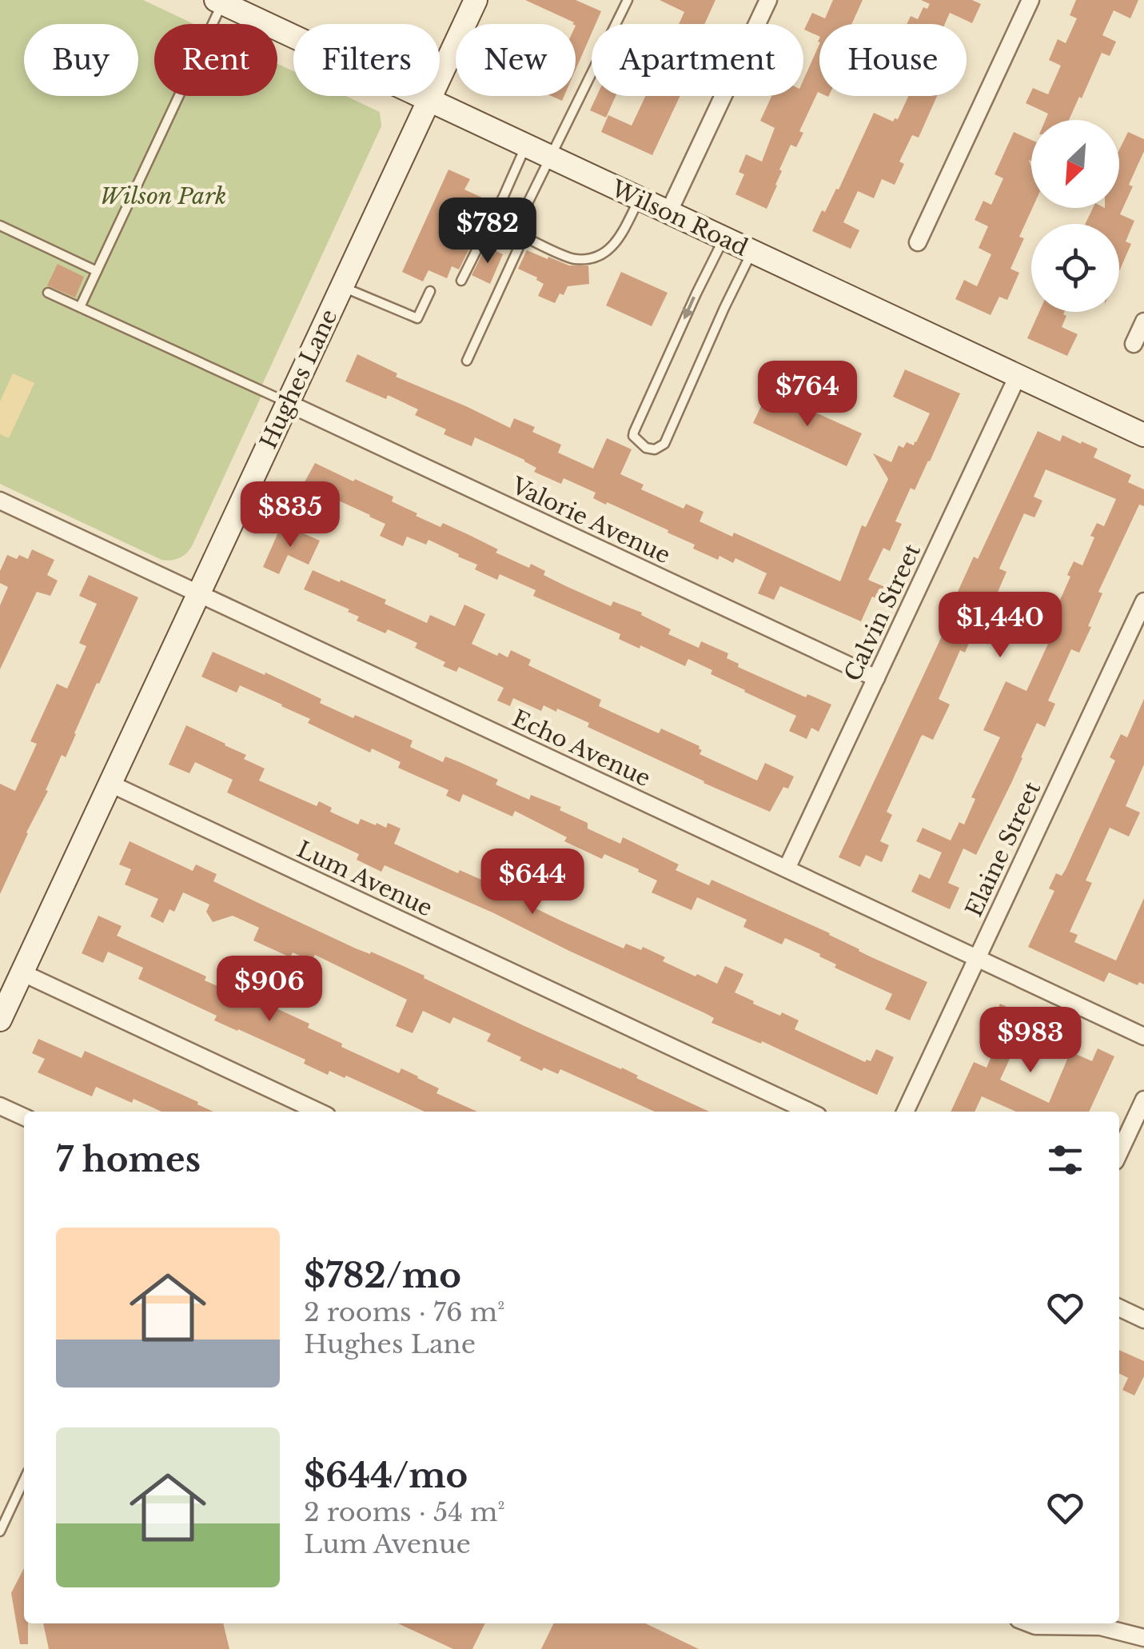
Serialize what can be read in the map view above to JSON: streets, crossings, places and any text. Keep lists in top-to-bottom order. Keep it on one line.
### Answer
{"streets":{"street":["Wilson Road","Hughes Lane","Valorie Avenue","Calvin Street","Echo Avenue","Elaine Street","Lum Avenue"]},"crossings":[["Wilson Road","Hughes Lane"],["Wilson Road","Calvin Street"],["Hughes Lane","Valorie Avenue"],["Hughes Lane","Echo Avenue"],["Hughes Lane","Lum Avenue"],["Valorie Avenue","Calvin Street"],["Calvin Street","Echo Avenue"],["Echo Avenue","Elaine Street"]],"parks":["Wilson Park"],"north":"bottom left","page":{"chip":["Buy","Rent","Filters","New","Apartment","House"],"price":["$782","$764","$835","$1,440","$644","$906","$983"],"heading":"7 homes","list":[{"name":"$782/mo","note":"2 rooms · 76 m² · Hughes Lane"},{"name":"$644/mo","note":"2 rooms · 54 m² · Lum Avenue"}]}}
